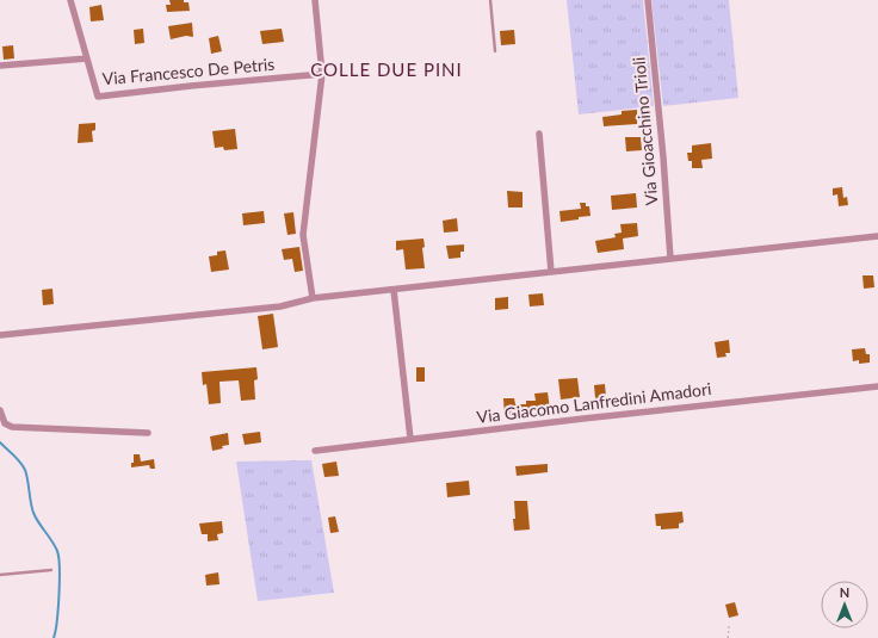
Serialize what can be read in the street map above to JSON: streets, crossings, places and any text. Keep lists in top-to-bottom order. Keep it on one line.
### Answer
{"streets":{"street":["Via Francesco De Petris","Via Gioacchino Trioli","Via Giacomo Lanfredini Amadori"]},"districts":["COLLE DUE PINI"],"north":"top"}
